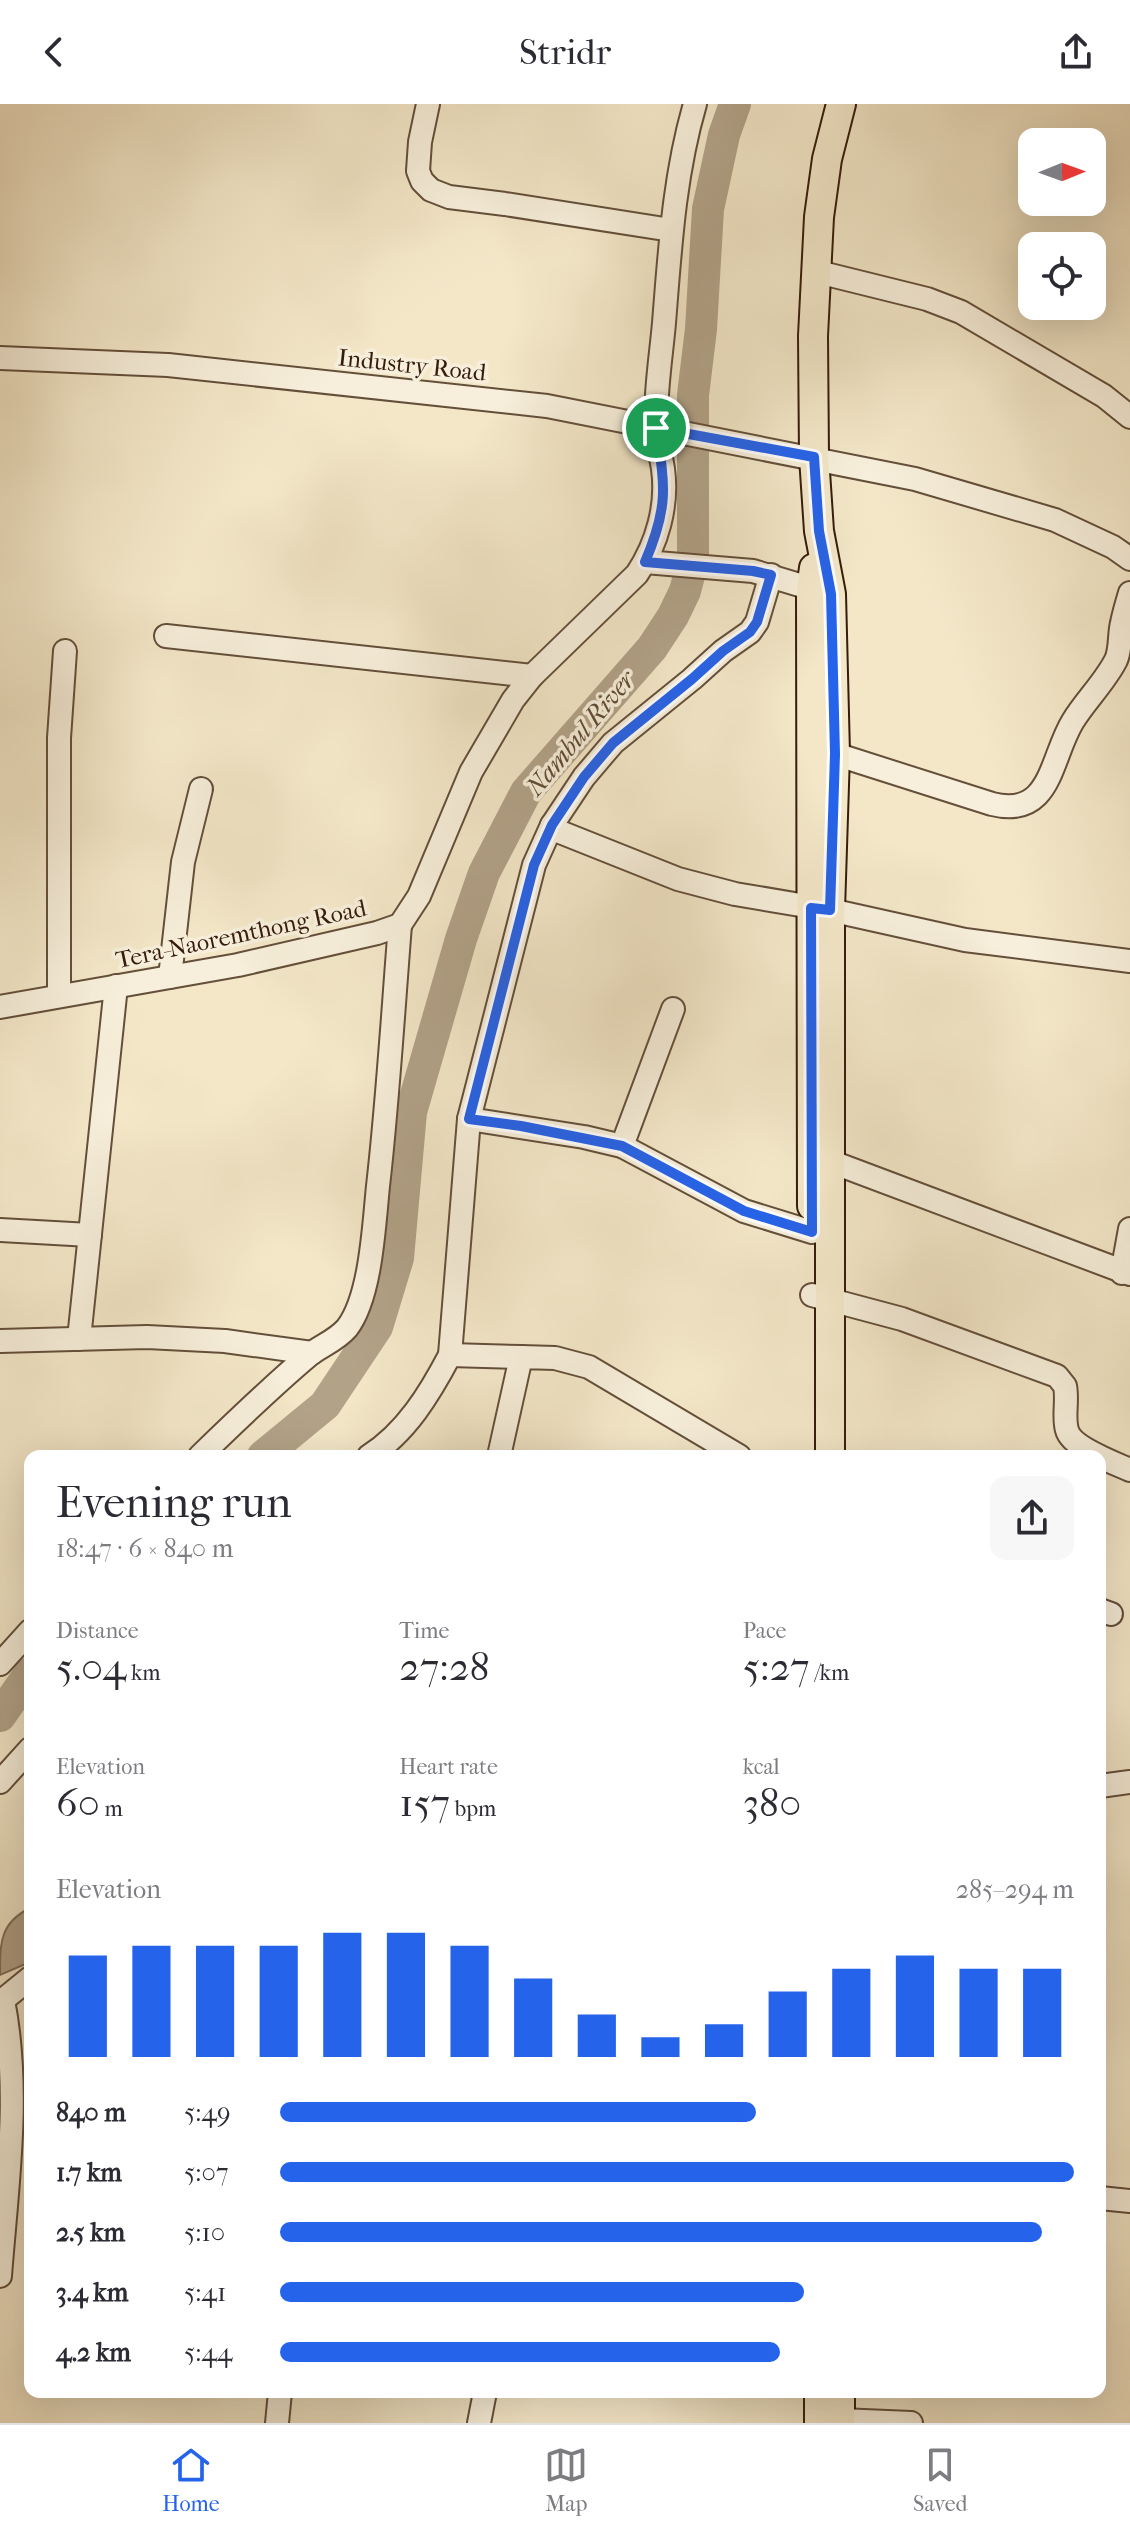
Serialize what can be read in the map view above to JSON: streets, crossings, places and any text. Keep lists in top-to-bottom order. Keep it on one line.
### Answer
{"streets":{"street":["Industry Road","Tera-Naoremthong Road"]},"crossings":[["Industry Road","Tera-Naoremthong Road"]],"water":["Nambul River"],"north":"right","page":{"header":"Stridr","heading":["Evening run","18:47 · 6 × 840 m"],"stats":[["Distance","5.04 km"],["Time","27:28"],["Pace","5:27 /km"],["Elevation","60 m"],["Heart rate","157 bpm"],["kcal","380"]],"chart":["Elevation","285–294 m"],"list":[{"name":"840 m","note":"5:49"},{"name":"1.7 km","note":"5:07"},{"name":"2.5 km","note":"5:10"},{"name":"3.4 km","note":"5:41"},{"name":"4.2 km","note":"5:44"}],"tabs":["Home","Map","Saved"]}}
